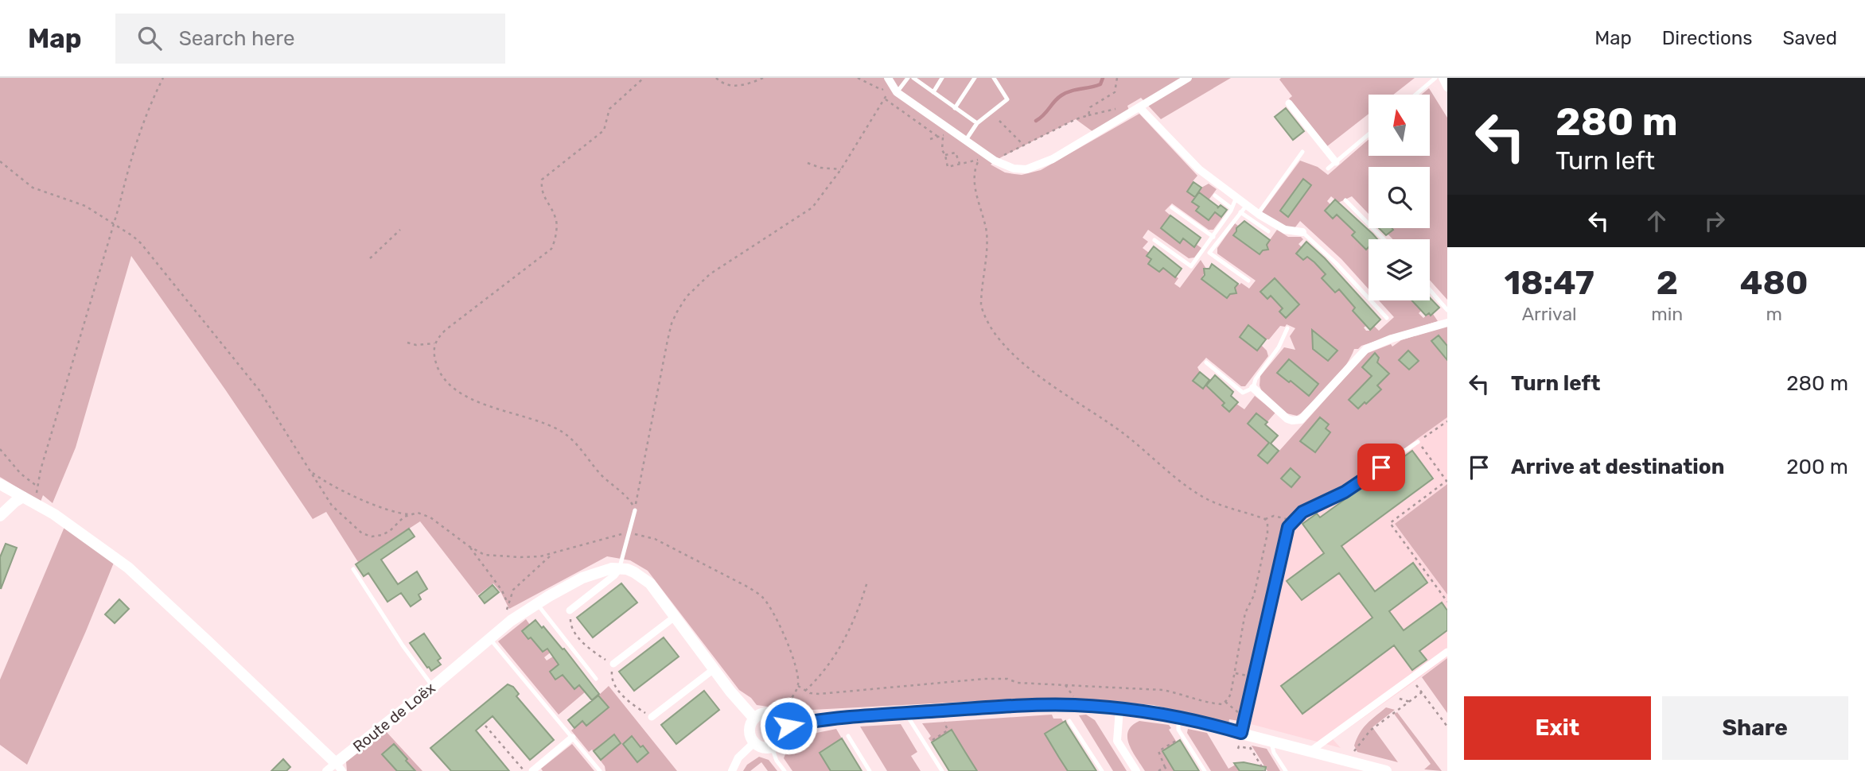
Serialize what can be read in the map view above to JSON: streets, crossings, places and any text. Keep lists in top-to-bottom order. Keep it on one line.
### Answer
{"streets":{"street":["Route de Loëx"]},"north":"top","page":{"header":"Map","search":"Search here","nav":["Map","Directions","Saved"],"turn":["280 m","Turn left"],"eta":["18:47","Arrival","2","min","480","m"],"list":[{"name":"Turn left","value":"280 m"},{"name":"Arrive at destination","value":"200 m"}],"buttons":["Exit","Share"]}}
